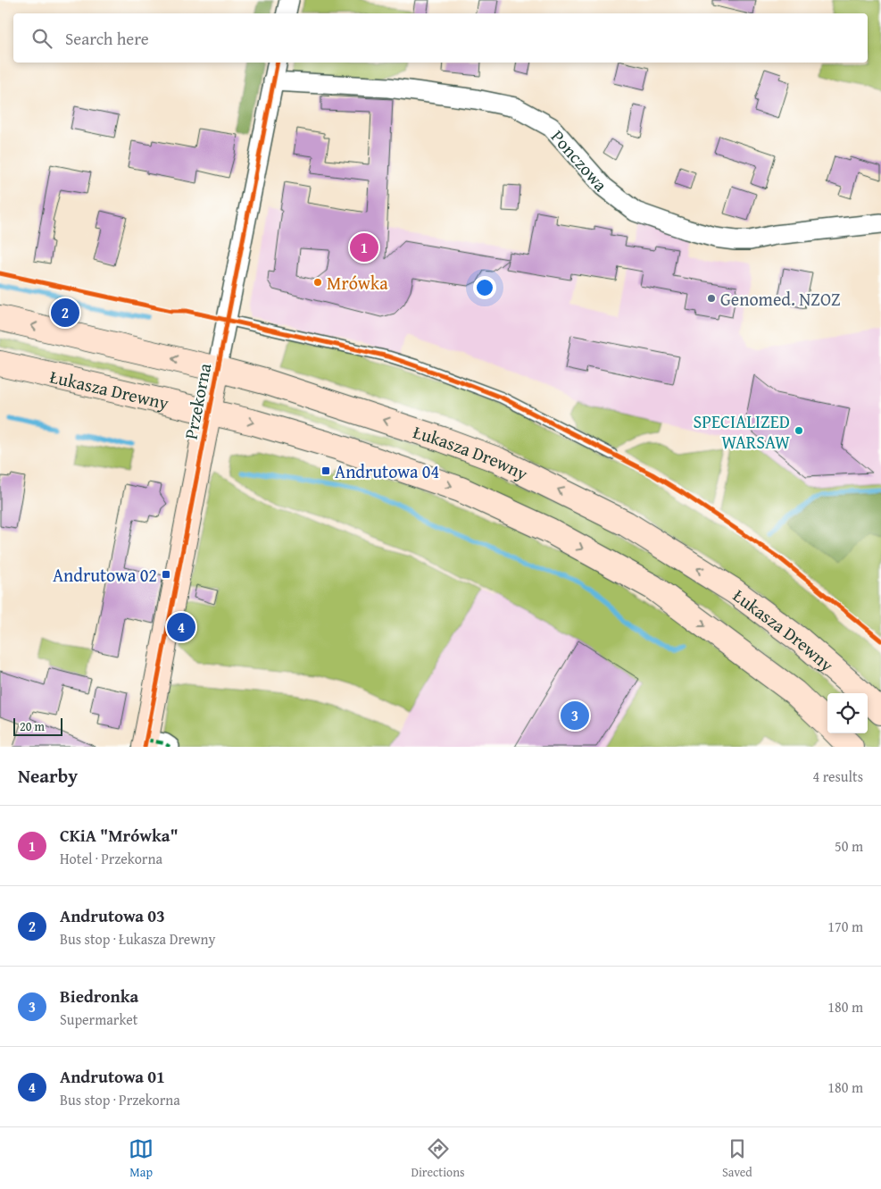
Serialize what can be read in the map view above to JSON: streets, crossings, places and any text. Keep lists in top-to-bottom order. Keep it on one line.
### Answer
{"streets":{"main road":["Łukasza Drewny","Przekorna"],"street":["Ponczowa"]},"crossings":[["Ponczowa","Przekorna"],["Łukasza Drewny","Przekorna"]],"places":{"other":["Mrówka","Genomed. NZOZ","SPECIALIZED WARSAW"],"transit":["Andrutowa 04","Andrutowa 02"]},"scale_bar":"20 m","page":{"search":"Search here","pins":["1","2","4","3"],"scale":"20 m","heading":["Nearby","4 results"],"list":[{"mark":"1","name":"CKiA \"Mrówka\"","note":"Hotel · Przekorna","value":"50 m"},{"mark":"2","name":"Andrutowa 03","note":"Bus stop · Łukasza Drewny","value":"170 m"},{"mark":"3","name":"Biedronka","note":"Supermarket","value":"180 m"},{"mark":"4","name":"Andrutowa 01","note":"Bus stop · Przekorna","value":"180 m"}],"nav":["Map","Directions","Saved"]}}
